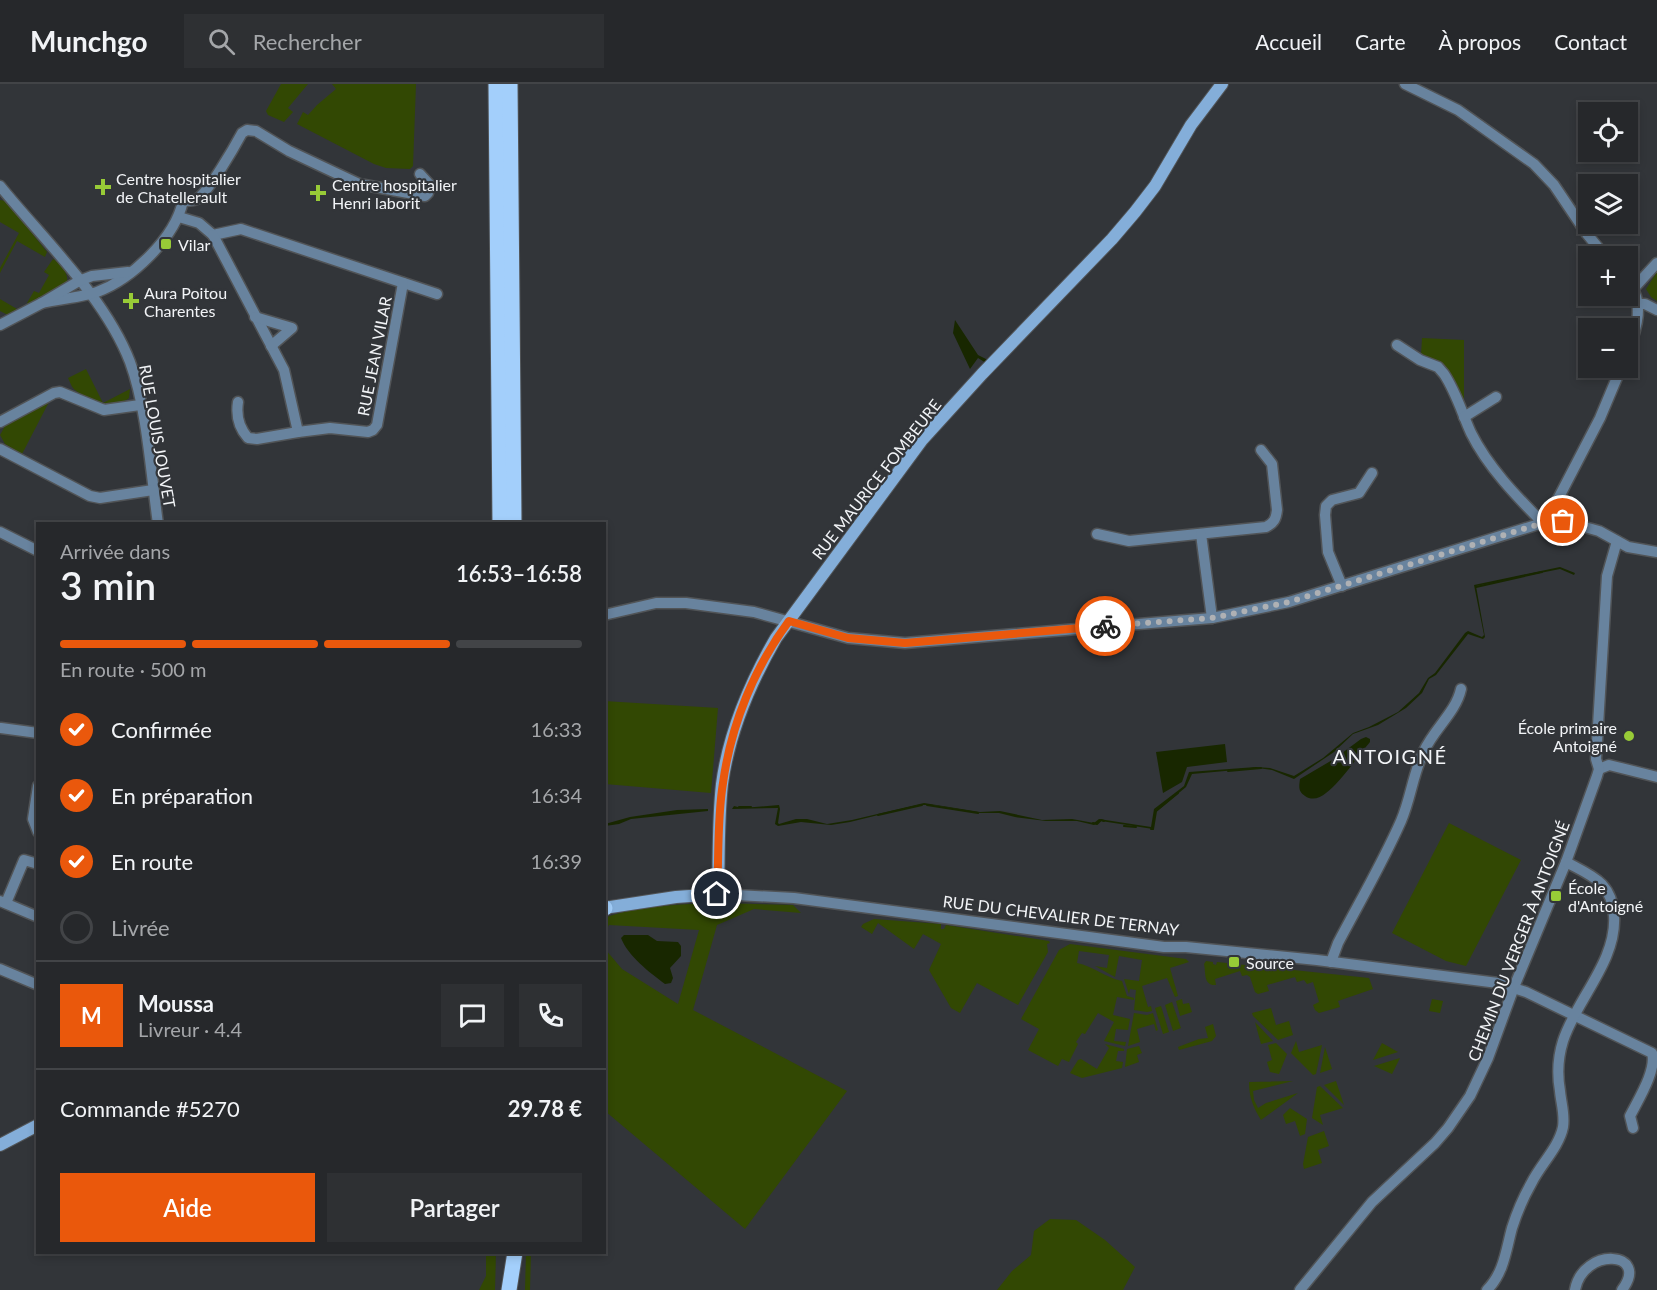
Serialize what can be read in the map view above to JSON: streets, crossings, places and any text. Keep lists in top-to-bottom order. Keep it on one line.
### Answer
{"streets":{"street":["RUE JEAN VILAR","RUE LOUIS JOUVET","RUE MAURICE FOMBEURE","RUE DU CHEVALIER DE TERNAY","CHEMIN DU VERGER À ANTOIGNÉ"]},"crossings":[["RUE MAURICE FOMBEURE","RUE DU CHEVALIER DE TERNAY"],["RUE DU CHEVALIER DE TERNAY","CHEMIN DU VERGER À ANTOIGNÉ"]],"districts":["ANTOIGNÉ"],"places":{"health":["Centre hospitalier de Chatellerault","Centre hospitalier Henri laborit","Aura Poitou Charentes"],"transit":["Vilar","École d'Antoigné","Source"],"other":["École primaire Antoigné"]},"page":{"header":"Munchgo","search":"Rechercher","nav":["Accueil","Carte","À propos","Contact"],"map_buttons":["+","−"],"heading":["3 min","Arrivée dans","16:53–16:58"],"panel":["Moussa","Livreur · 4.4","Commande #5270","29.78 €"],"bar":"En route · 500 m","list":[["Confirmée","16:33"],["En préparation","16:34"],["En route","16:39"],"Livrée"],"round":"M","buttons":["Aide","Partager"]}}
